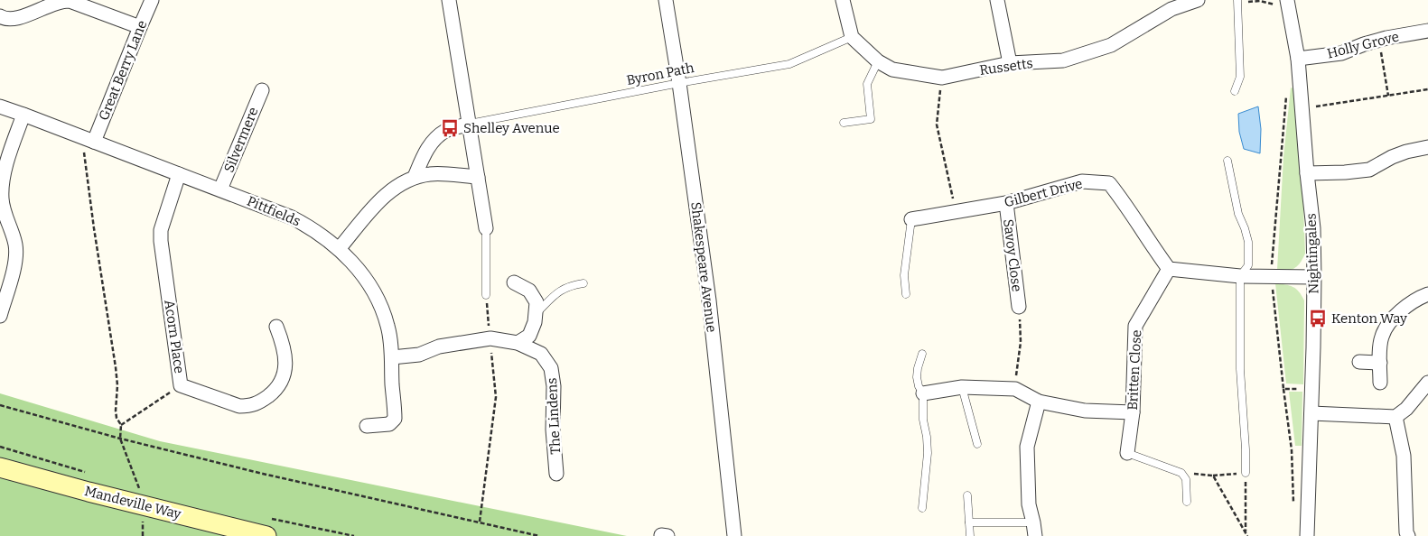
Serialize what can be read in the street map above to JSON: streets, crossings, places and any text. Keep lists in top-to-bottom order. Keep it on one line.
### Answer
{"streets":{"main road":["Mandeville Way"],"street":["Holly Grove","Russetts","Great Berry Lane","Silvermere","Gilbert Drive","Pittfields","Nightingales","Savoy Close","Shakespeare Avenue","Acorn Place","Britten Close","The Lindens"],"lane":["Byron Path"]},"crossings":[["Holly Grove","Nightingales"],["Russetts","Byron Path"],["Great Berry Lane","Pittfields"],["Byron Path","Shakespeare Avenue"],["Silvermere","Pittfields"],["Gilbert Drive","Savoy Close"],["Gilbert Drive","Britten Close"],["Pittfields","Acorn Place"],["Pittfields","The Lindens"]],"places":{"bus stop":["Shelley Avenue","Kenton Way"]}}
